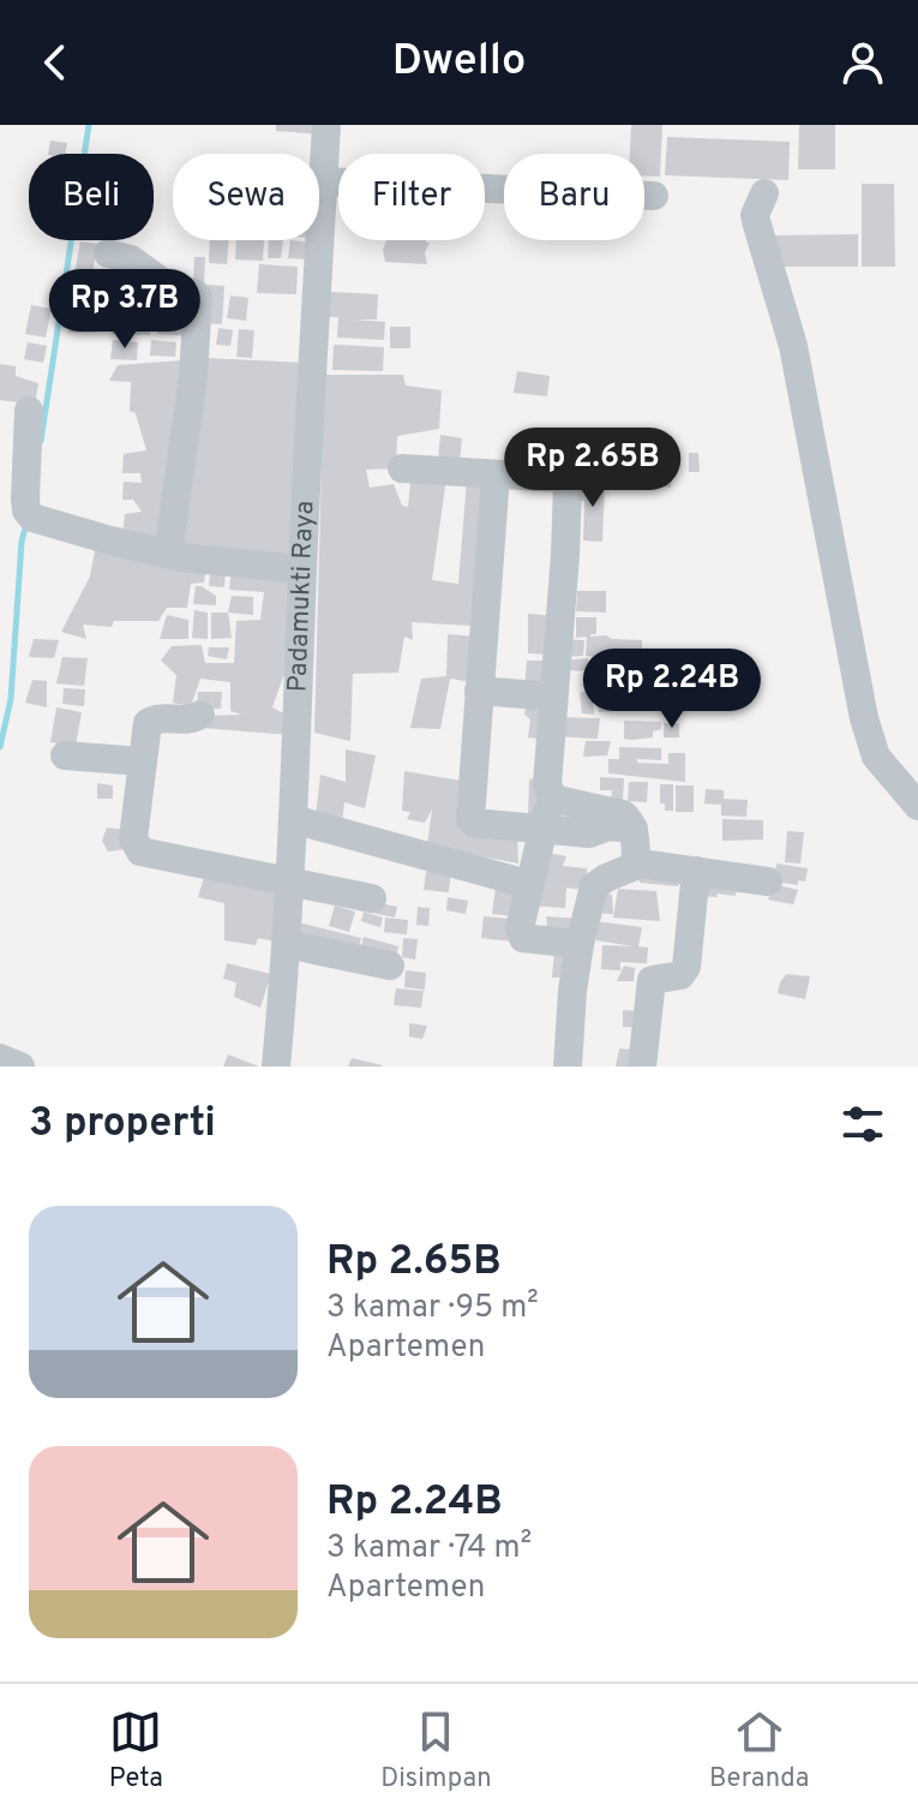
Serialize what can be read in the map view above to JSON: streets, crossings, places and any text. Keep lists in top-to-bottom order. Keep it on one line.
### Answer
{"streets":{"street":["Padamukti Raya"]},"page":{"header":"Dwello","chip":["Beli","Sewa","Filter","Baru"],"price":["Rp 3.7B","Rp 2.65B","Rp 2.24B"],"heading":"3 properti","list":[{"name":"Rp 2.65B","note":"3 kamar · 95 m² · Apartemen"},{"name":"Rp 2.24B","note":"3 kamar · 74 m² · Apartemen"}],"tabs":["Peta","Disimpan","Beranda"]}}
